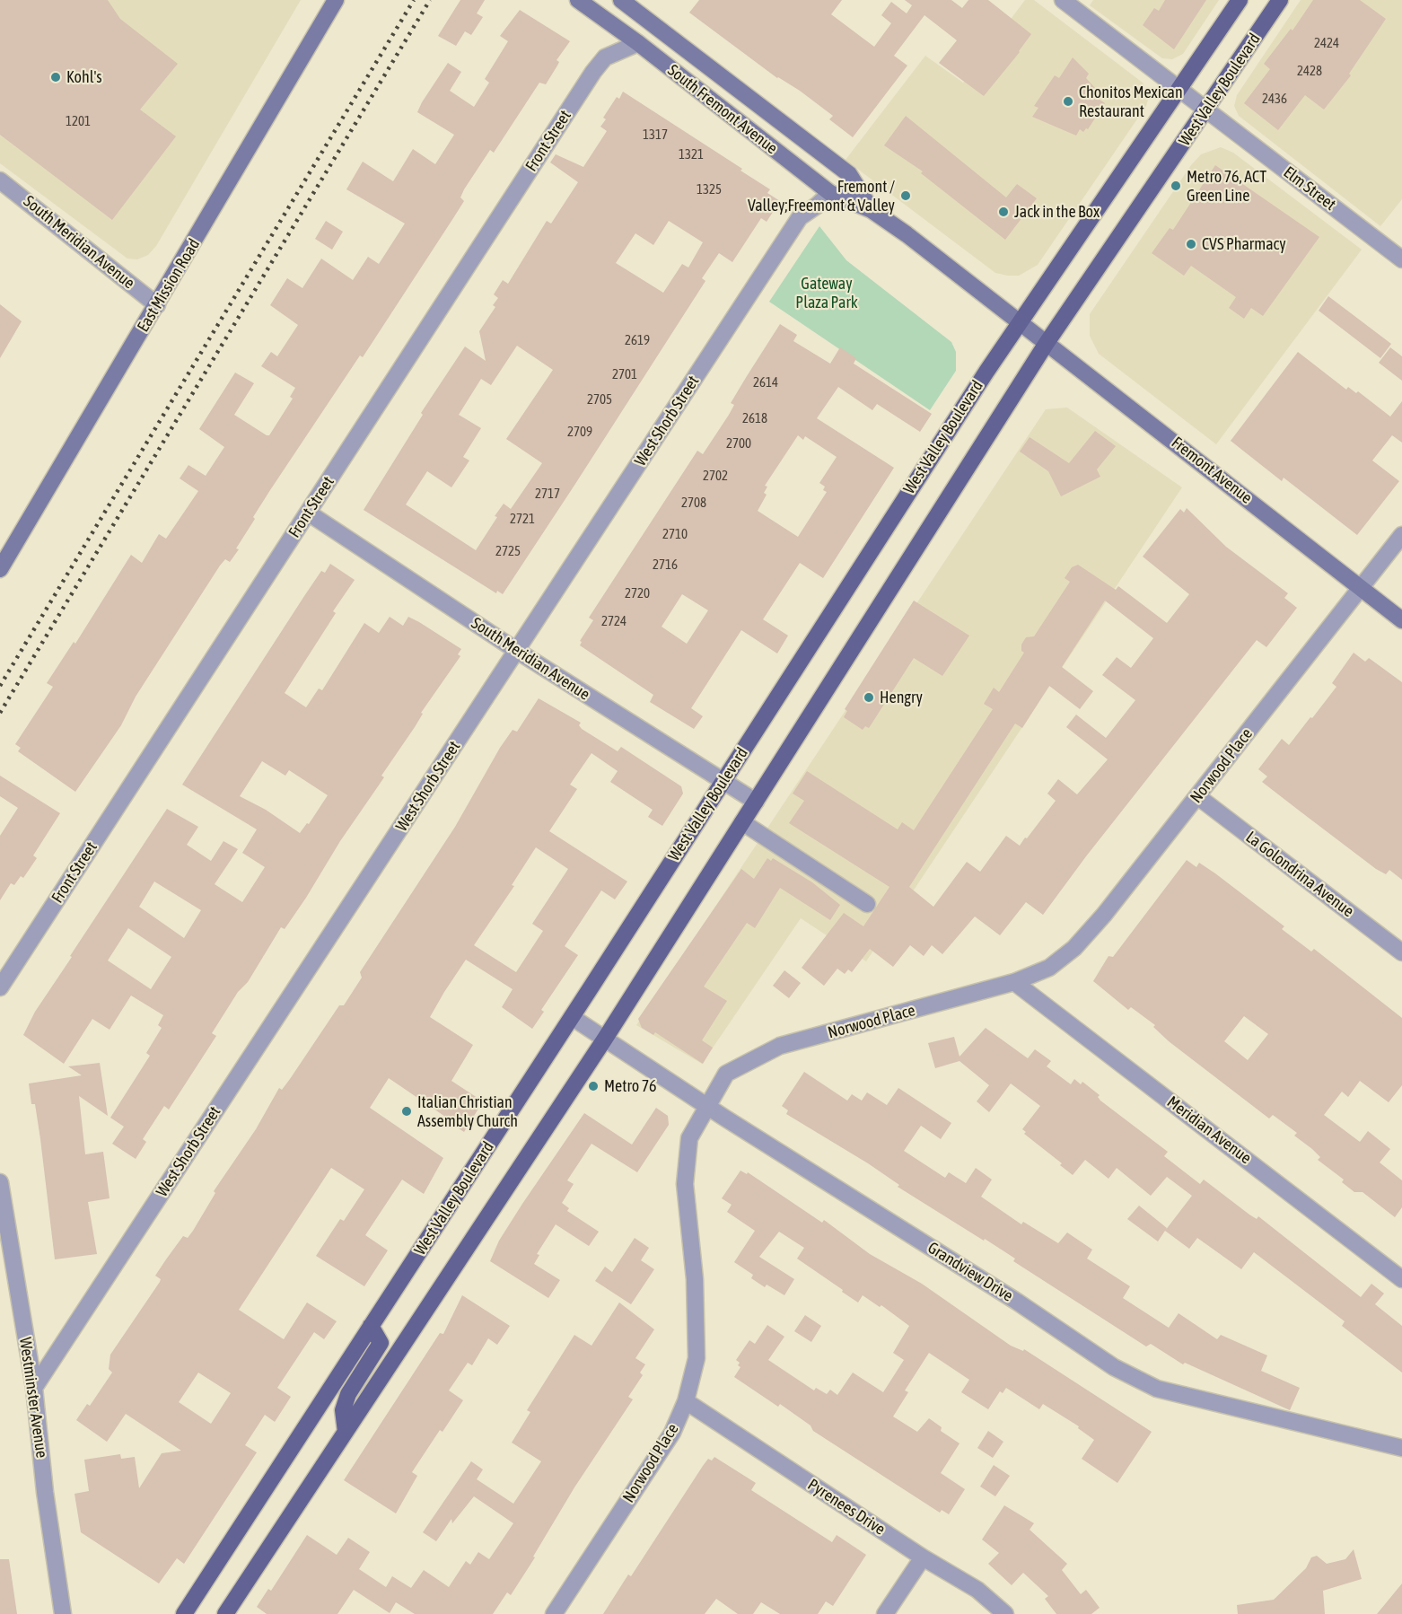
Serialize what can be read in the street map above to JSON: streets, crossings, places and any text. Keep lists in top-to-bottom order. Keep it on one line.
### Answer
{"streets":{"main road":["West Valley Boulevard","South Fremont Avenue","East Mission Road","Fremont Avenue"],"street":["Front Street","Elm Street","South Meridian Avenue","West Shorb Street","Norwood Place","La Golondrina Avenue","Meridian Avenue","Grandview Drive","Westminster Avenue","Pyrenees Drive"]},"crossings":[["West Valley Boulevard","South Fremont Avenue"],["West Valley Boulevard","Elm Street"],["West Valley Boulevard","South Meridian Avenue"],["West Valley Boulevard","Fremont Avenue"],["West Valley Boulevard","Grandview Drive"],["South Fremont Avenue","Front Street"],["South Fremont Avenue","West Shorb Street"],["South Fremont Avenue","Fremont Avenue"],["Front Street","South Meridian Avenue"],["South Meridian Avenue","East Mission Road"],["South Meridian Avenue","West Shorb Street"],["West Shorb Street","Westminster Avenue"],["Fremont Avenue","Norwood Place"],["Norwood Place","La Golondrina Avenue"],["Norwood Place","Meridian Avenue"],["Norwood Place","Grandview Drive"],["Norwood Place","Pyrenees Drive"]],"parks":["Gateway Plaza Park"],"places":["Kohl's","Chonitos Mexican Restaurant","Metro 76, ACT Green Line","Fremont / Valley;Freemont & Valley","Jack in the Box","CVS Pharmacy","Hengry","Metro 76","Italian Christian Assembly Church"],"house_numbers":["2424","2428","2436","1201","1317","1321","1325","2619","2701","2614","2705","2618","2709","2700","2702","2717","2708","2721","2710","2725","2716","2720","2724"]}
